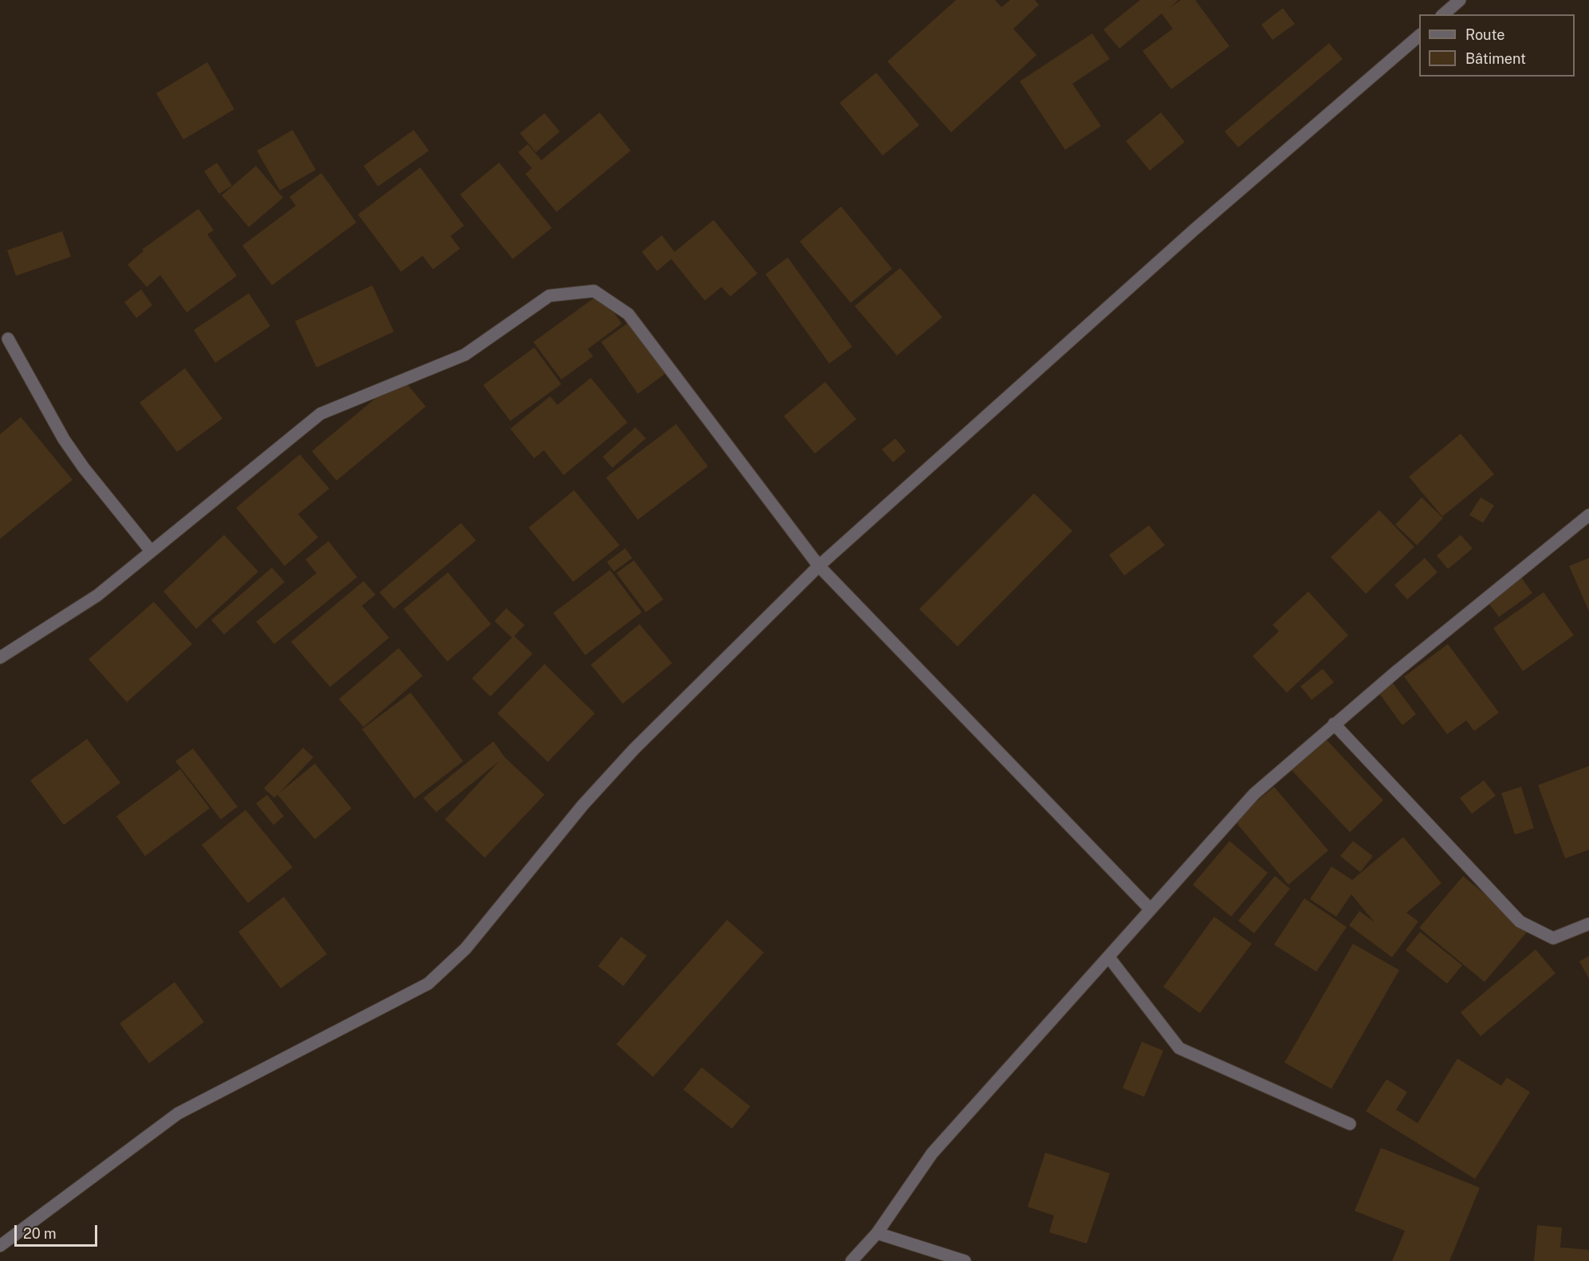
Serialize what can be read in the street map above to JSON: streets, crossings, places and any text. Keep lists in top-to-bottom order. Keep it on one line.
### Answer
{"legend":["Route","Bâtiment"],"scale_bar":"20 m"}
